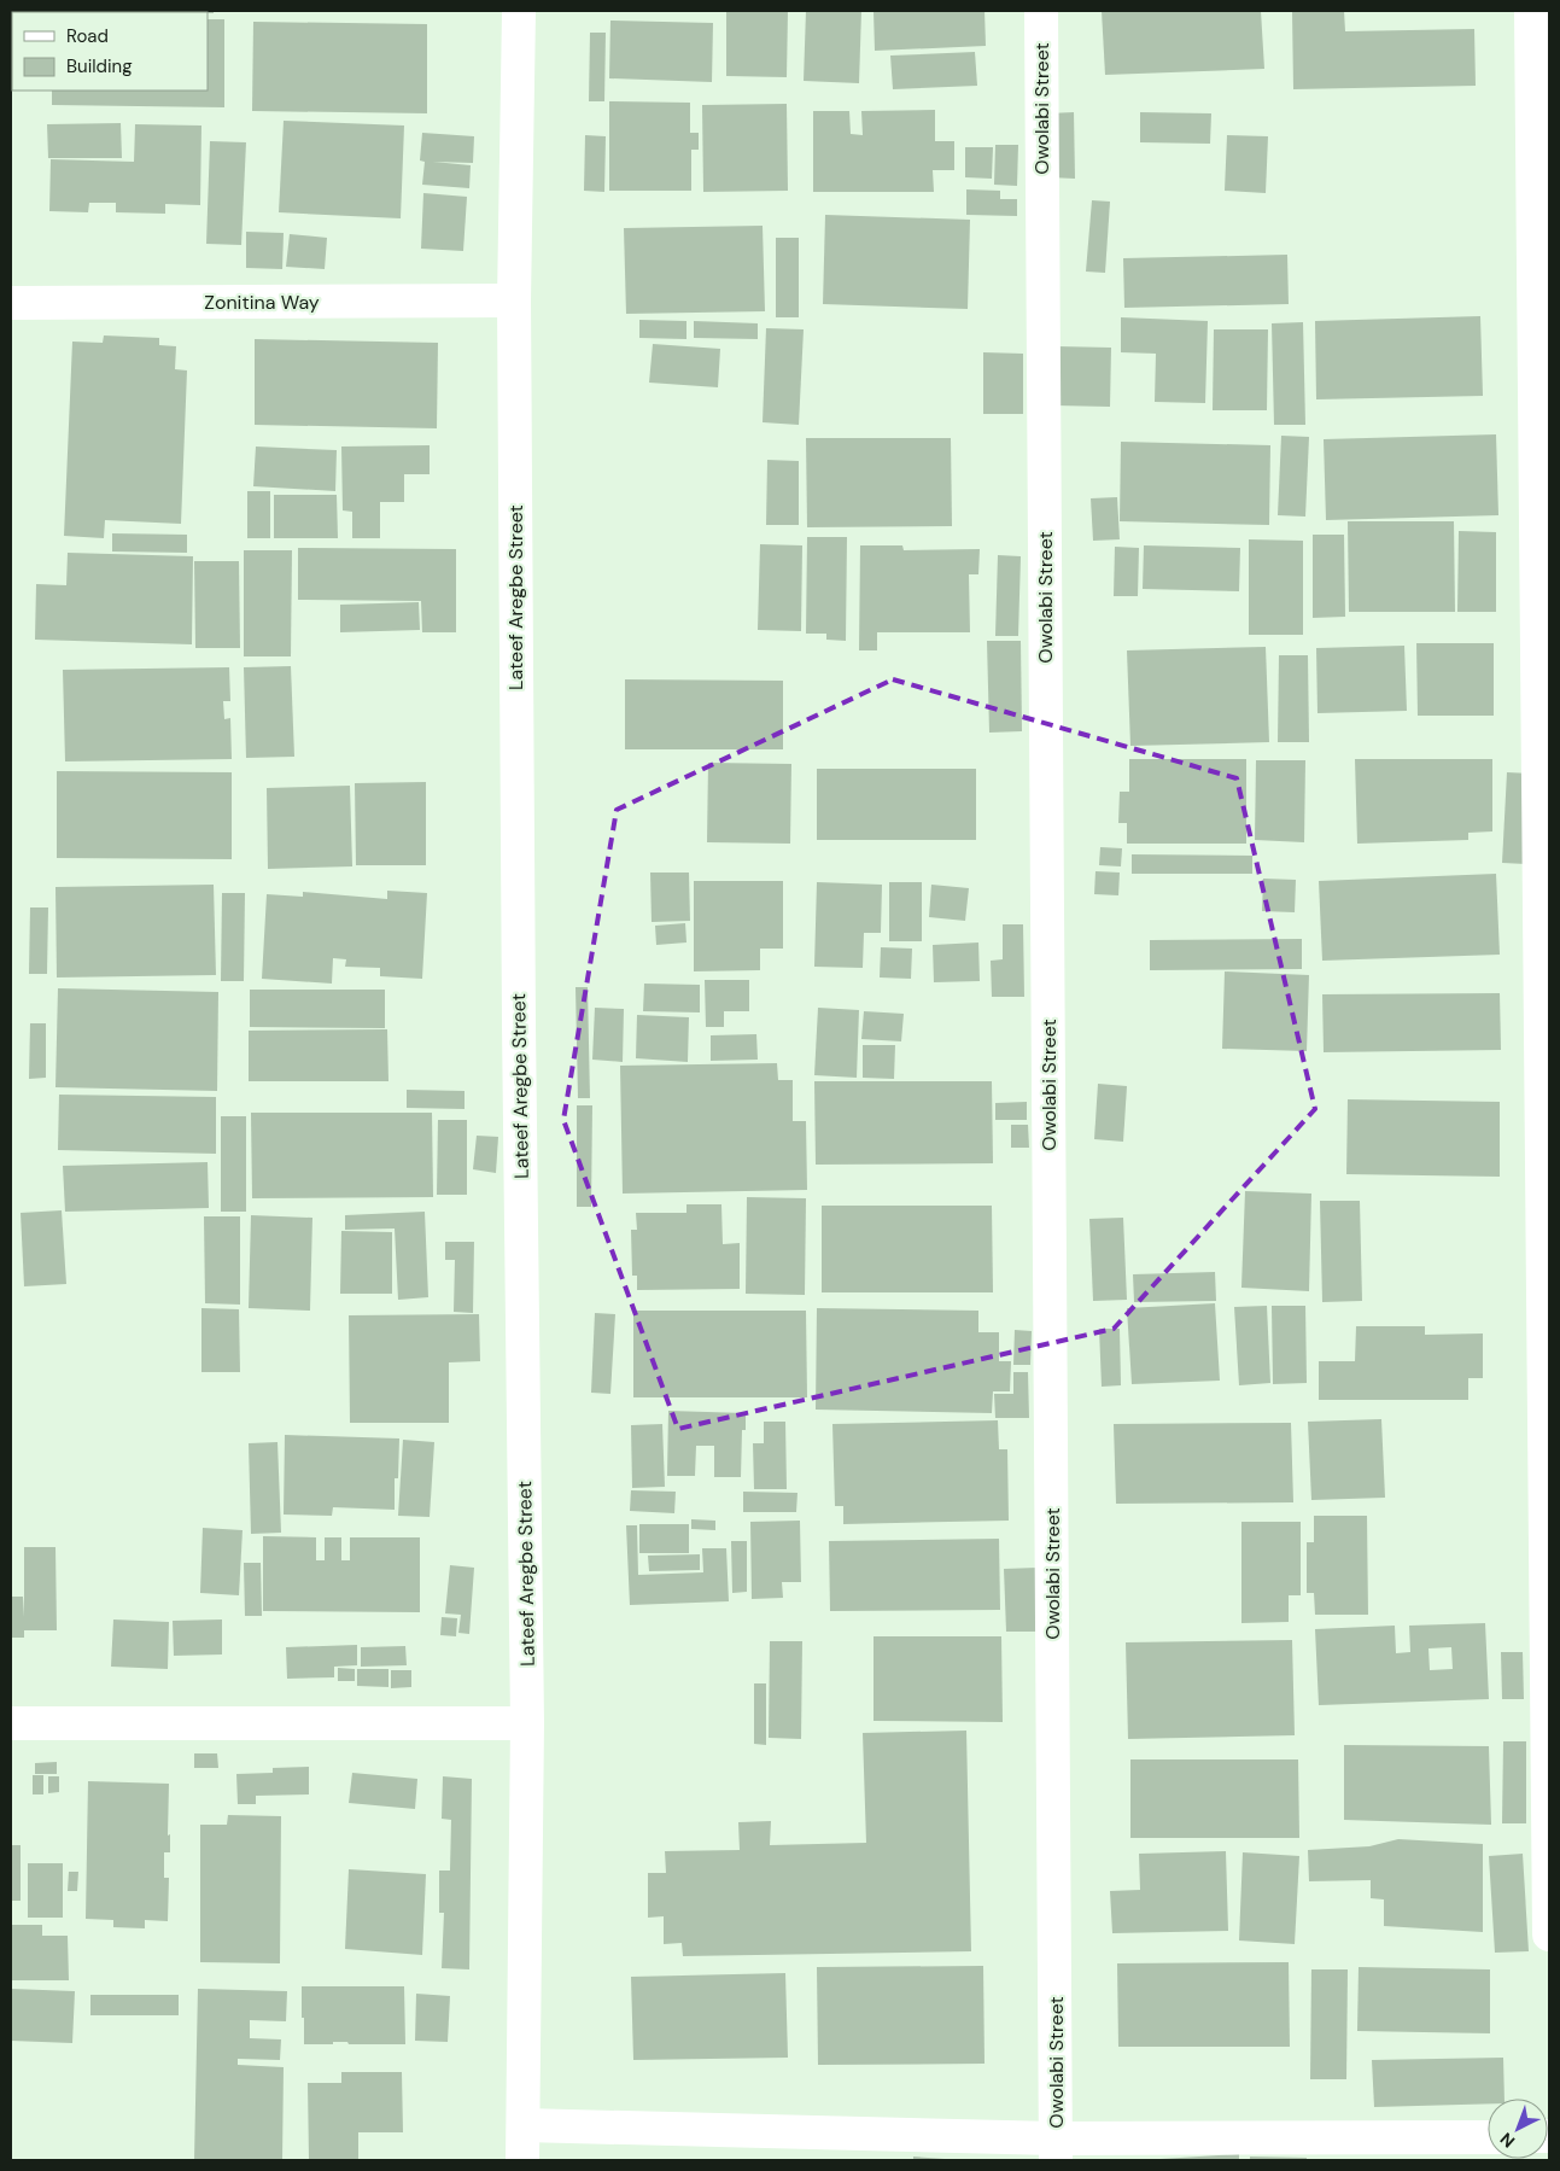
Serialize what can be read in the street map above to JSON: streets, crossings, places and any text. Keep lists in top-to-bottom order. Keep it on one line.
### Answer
{"streets":{"street":["Owolabi Street","Zonitina Way","Lateef Aregbe Street"]},"crossings":[["Zonitina Way","Lateef Aregbe Street"]],"legend":["Road","Building"],"north":"bottom left"}
